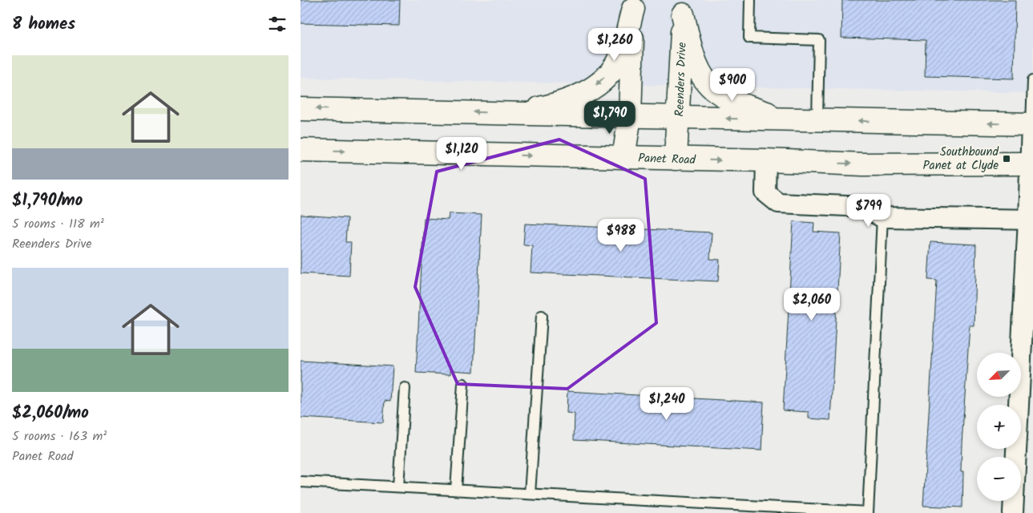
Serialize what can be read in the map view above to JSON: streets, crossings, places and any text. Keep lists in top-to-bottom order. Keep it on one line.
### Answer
{"streets":{"street":["Reenders Drive","Panet Road"]},"crossings":[["Reenders Drive","Panet Road"]],"places":{"transit":["Southbound Panet at Clyde"]},"north":"bottom left","page":{"heading":"8 homes","price":["$1,260","$900","$1,790","$1,120","$799","$988","$2,060","$1,240"],"list":[{"name":"$1,790/mo","note":"5 rooms · 118 m² · Reenders Drive"},{"name":"$2,060/mo","note":"5 rooms · 163 m² · Panet Road"}],"map_buttons":["+","−"]}}
